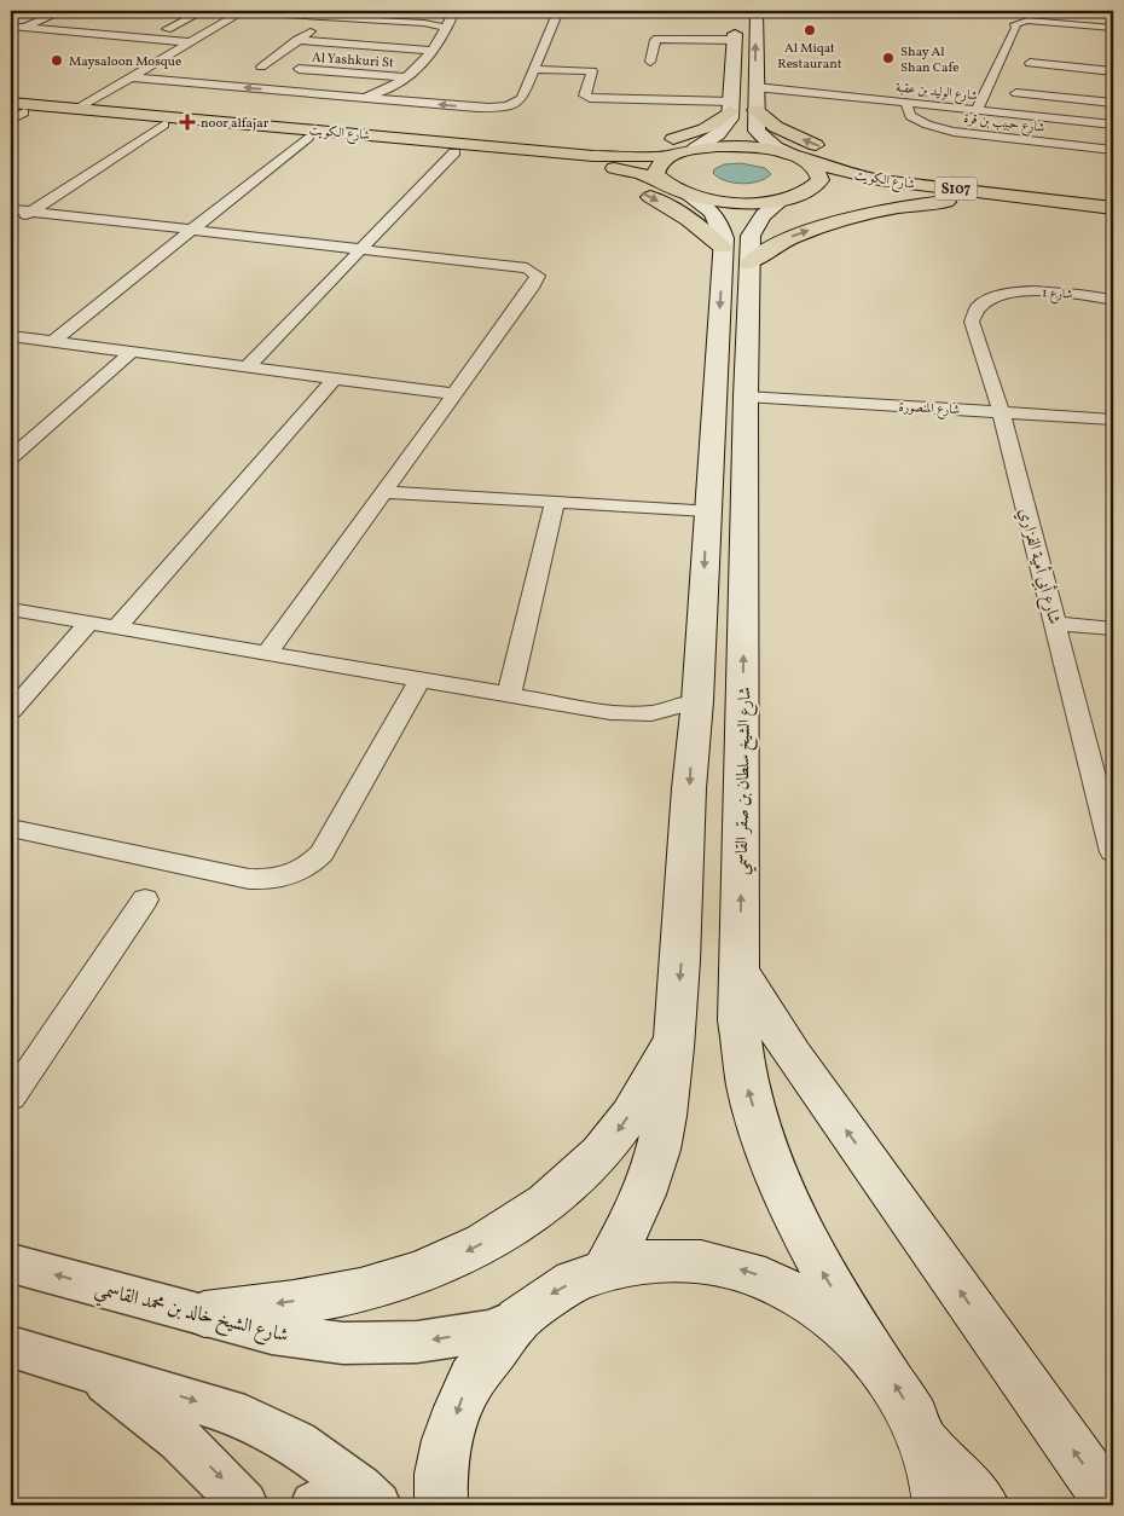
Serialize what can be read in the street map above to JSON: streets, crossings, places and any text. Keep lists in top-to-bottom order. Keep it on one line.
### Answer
{"streets":{"main road":["شارع الكويت","S107","شارع الشيخ سلطان بن صقر القاسمي"],"street":["Al Yashkuri St","شارع الوليد بن عقبة","شارع حبيب بن قرة","شارع 1","شارع المنصورة","شارع أبي أمية الفزاري","شارع الشيخ خالد بن محمد القاسمي"]},"crossings":[["شارع الوليد بن عقبة","شارع حبيب بن قرة"],["شارع الكويت","شارع الشيخ سلطان بن صقر القاسمي"],["شارع 1","شارع أبي أمية الفزاري"],["شارع المنصورة","شارع أبي أمية الفزاري"],["شارع المنصورة","شارع الشيخ سلطان بن صقر القاسمي"]],"places":{"other":["Al Miqat Restaurant","Shay Al Shan Cafe","Maysaloon Mosque"],"health":["noor alfajar"]}}
